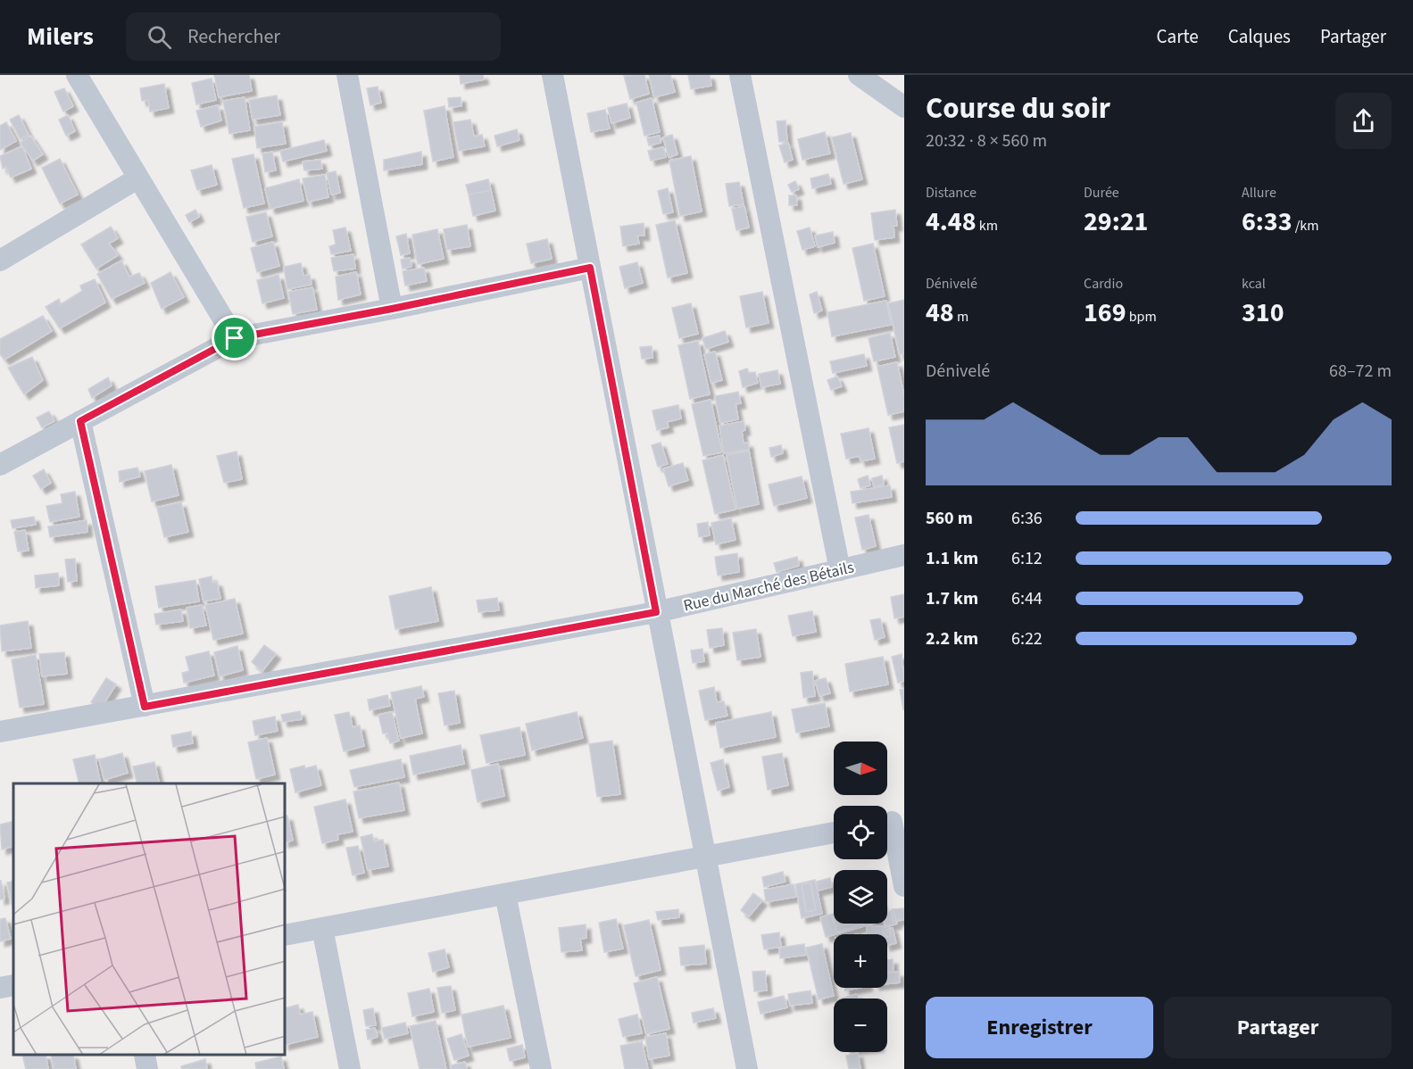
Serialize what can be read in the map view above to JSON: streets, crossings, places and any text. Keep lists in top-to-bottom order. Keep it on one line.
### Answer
{"streets":{"street":["Rue du Marché des Bétails"]},"north":"right","page":{"header":"Milers","search":"Rechercher","nav":["Carte","Calques","Partager"],"heading":["Course du soir","20:32 · 8 × 560 m"],"stats":[["Distance","4.48 km"],["Durée","29:21"],["Allure","6:33 /km"],["Dénivelé","48 m"],["Cardio","169 bpm"],["kcal","310"]],"chart":["Dénivelé","68–72 m"],"list":[{"name":"560 m","note":"6:36"},{"name":"1.1 km","note":"6:12"},{"name":"1.7 km","note":"6:44"},{"name":"2.2 km","note":"6:22"}],"map_buttons":["+","−"],"buttons":["Enregistrer","Partager"]}}
